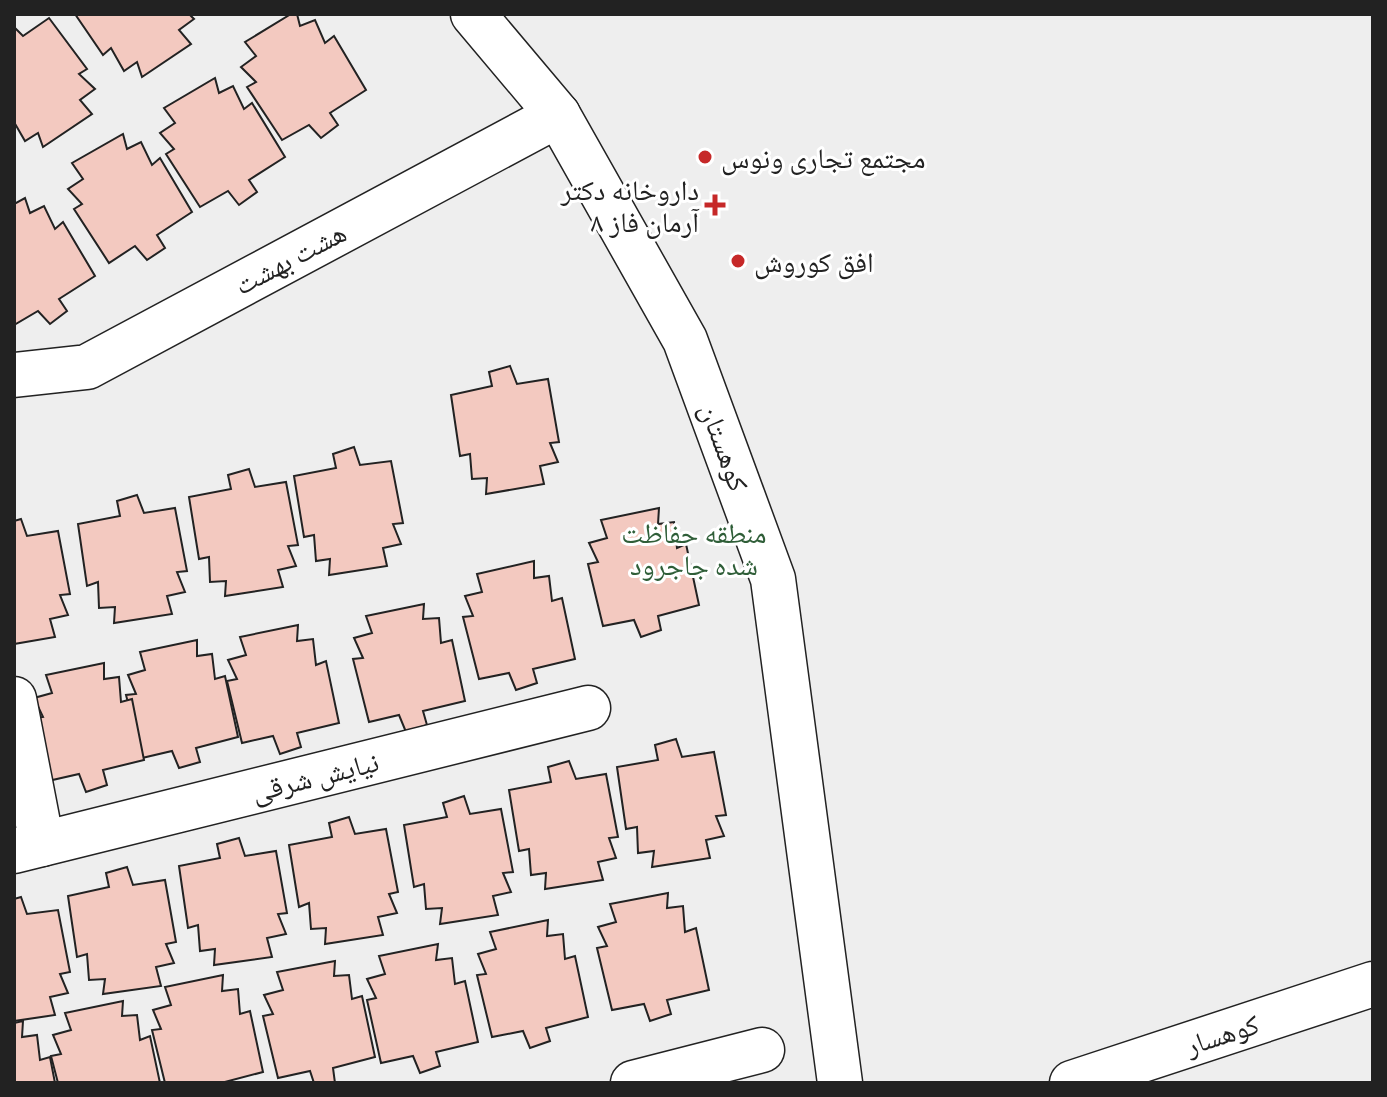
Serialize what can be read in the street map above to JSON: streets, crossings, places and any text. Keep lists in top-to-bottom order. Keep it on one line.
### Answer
{"streets":{"street":["هشت بهشت","کوهستان","نیایش شرقی","کوهسار"]},"crossings":[["هشت بهشت","کوهستان"]],"parks":["منطقه حفاظت شده جاجرود"],"places":{"other":["مجتمع تجاری ونوس","افق کوروش"],"health":["داروخانه دکتر آرمان فاز ۸"]}}
